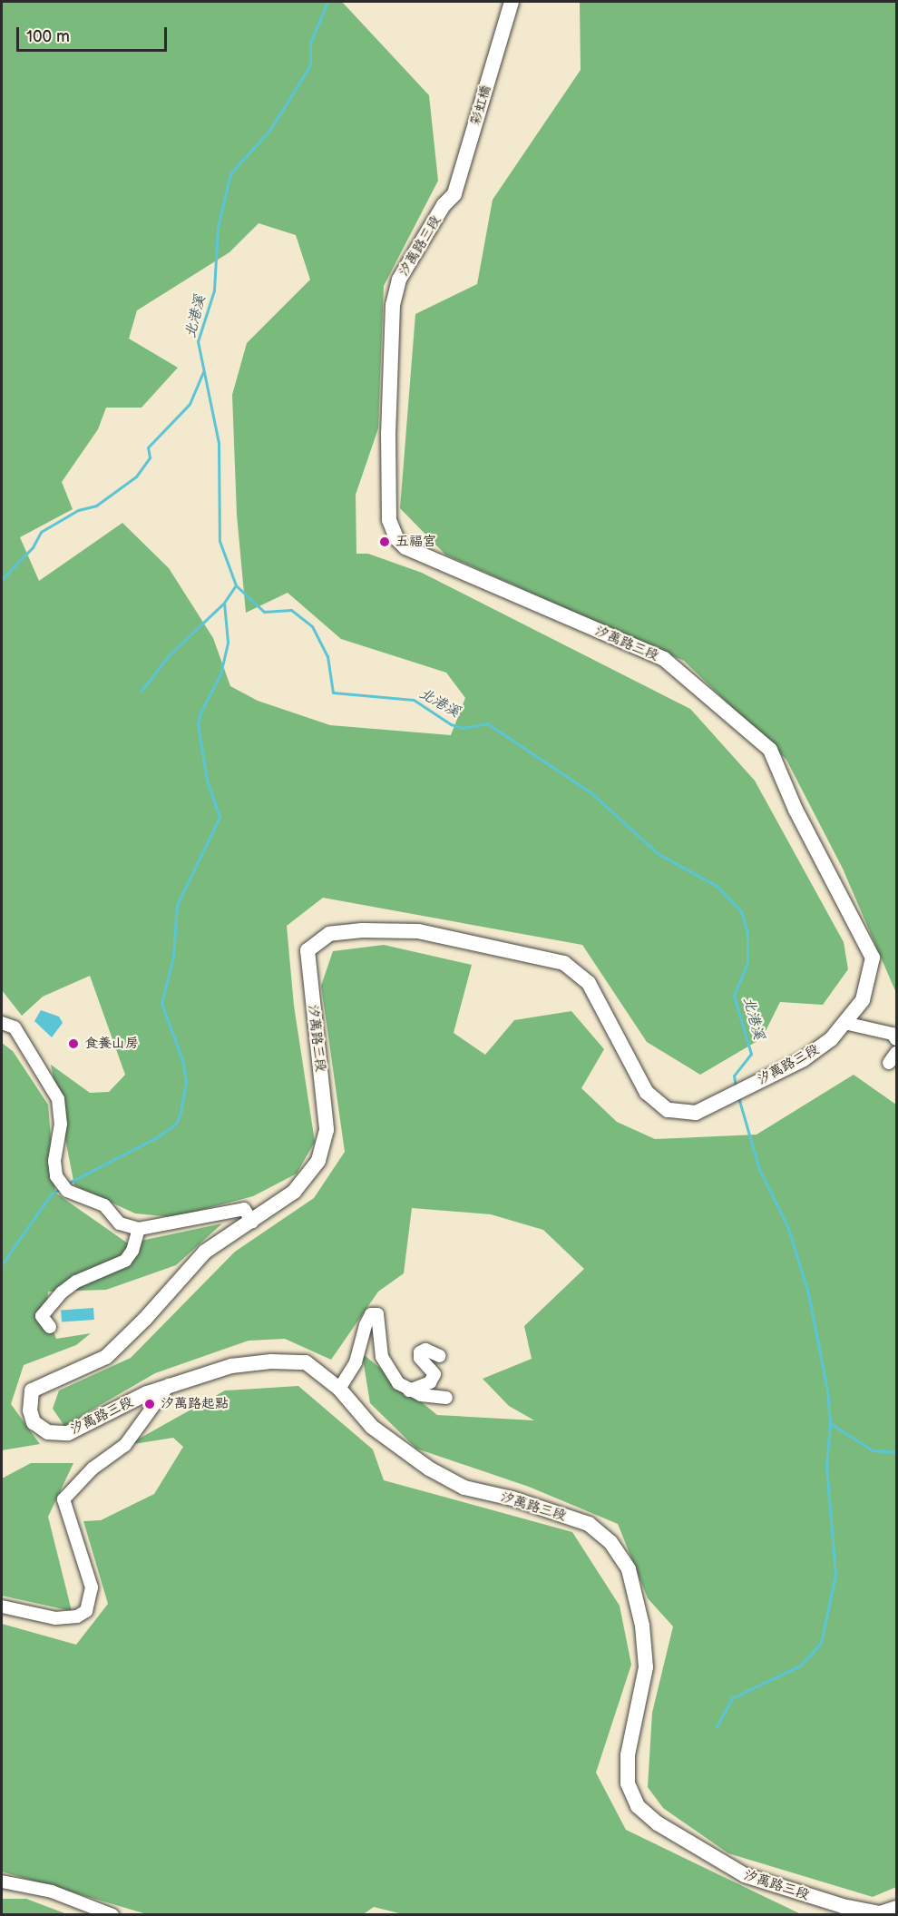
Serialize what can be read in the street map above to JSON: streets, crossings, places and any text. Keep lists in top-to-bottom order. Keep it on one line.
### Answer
{"streets":{"street":["彩虹橋","汐萬路三段"]},"crossings":[["彩虹橋","汐萬路三段"]],"water":["北港溪"],"places":["五福宮","食養山房","汐萬路起點"],"scale_bar":"100 m"}
